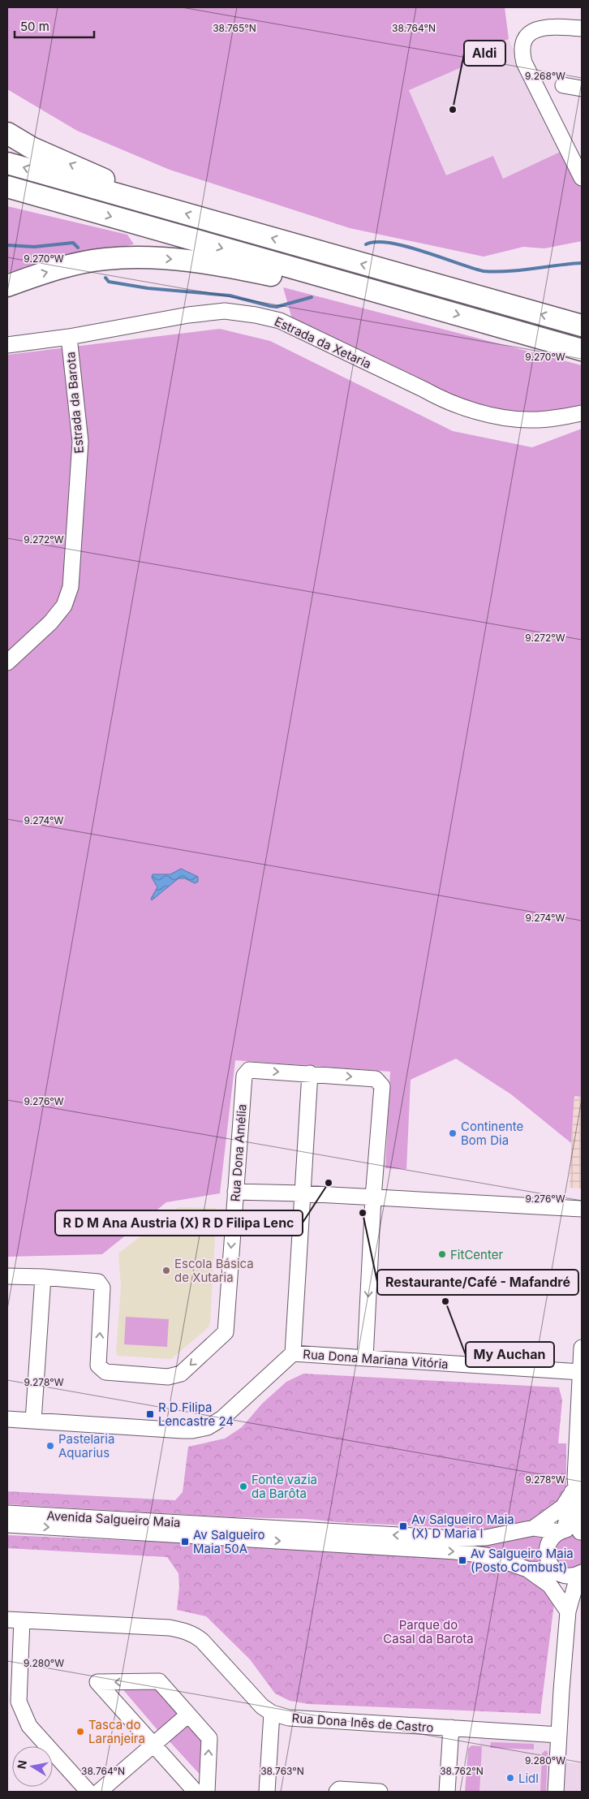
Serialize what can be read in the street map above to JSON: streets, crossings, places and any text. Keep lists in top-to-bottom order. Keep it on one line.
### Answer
{"streets":{"street":["Estrada da Xetaria","Estrada da Barota","Rua Dona Amélia","Rua Dona Mariana Vitória","Avenida Salgueiro Maia","Rua Dona Inês de Castro"]},"crossings":[["Estrada da Xetaria","Estrada da Barota"]],"parks":["Parque do Casal da Barota"],"places":{"other":["Aldi","Continente Bom Dia","R D M Ana Austria (X) R D Filipa Lenc","Restaurante/Café - Mafandré","FitCenter","Escola Básica de Xutaria","My Auchan","Pastelaria Aquarius","Fonte vazia da Barôta","Tasca do Laranjeira","Lidl"],"transit":["R D Filipa Lencastre 24","Av Salgueiro Maia (X) D Maria I","Av Salgueiro Maia 50A","Av Salgueiro Maia (Posto Combust)"]},"scale_bar":"50 m","north":"left","coordinates":["38.765°N","38.764°N","9.268°W","9.270°W","9.272°W","9.274°W","9.276°W","9.278°W","9.280°W","38.763°N","38.762°N"]}
